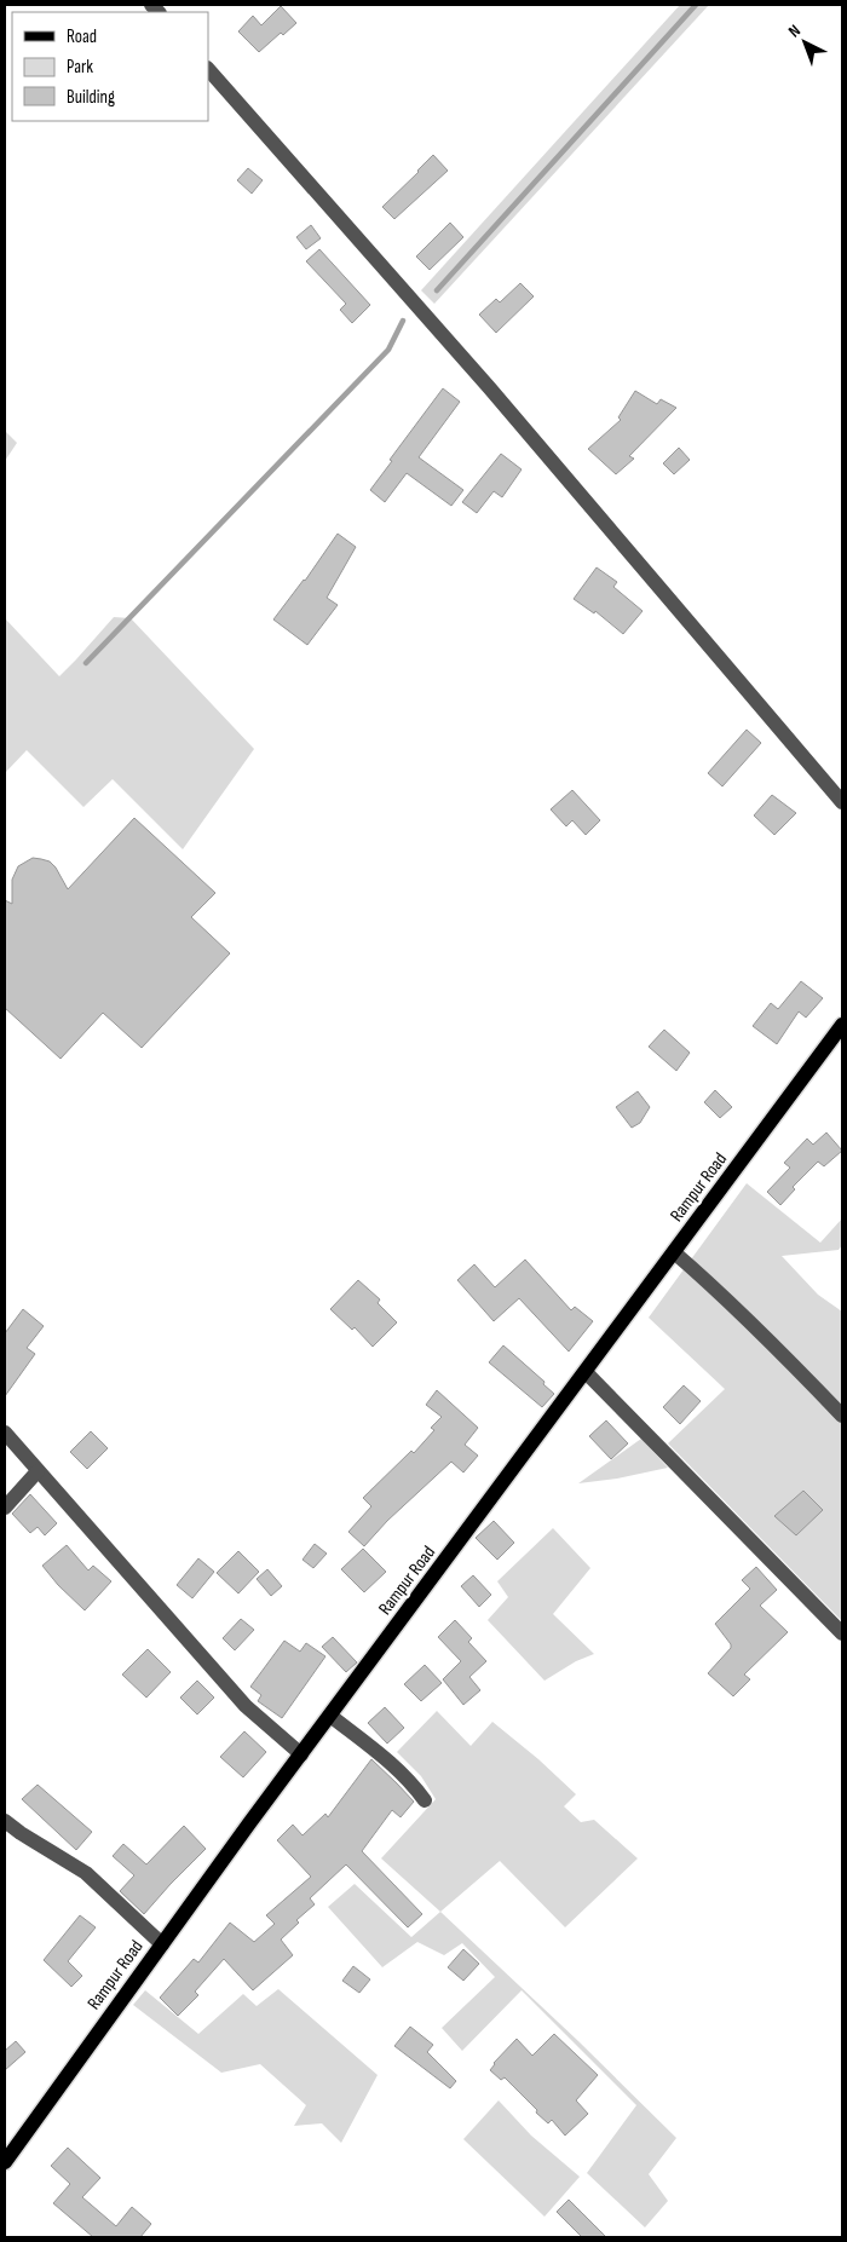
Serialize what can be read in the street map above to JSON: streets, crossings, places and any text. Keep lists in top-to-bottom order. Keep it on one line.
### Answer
{"streets":{"main road":["Rampur Road"]},"legend":["Road","Park","Building"],"north":"top left"}
